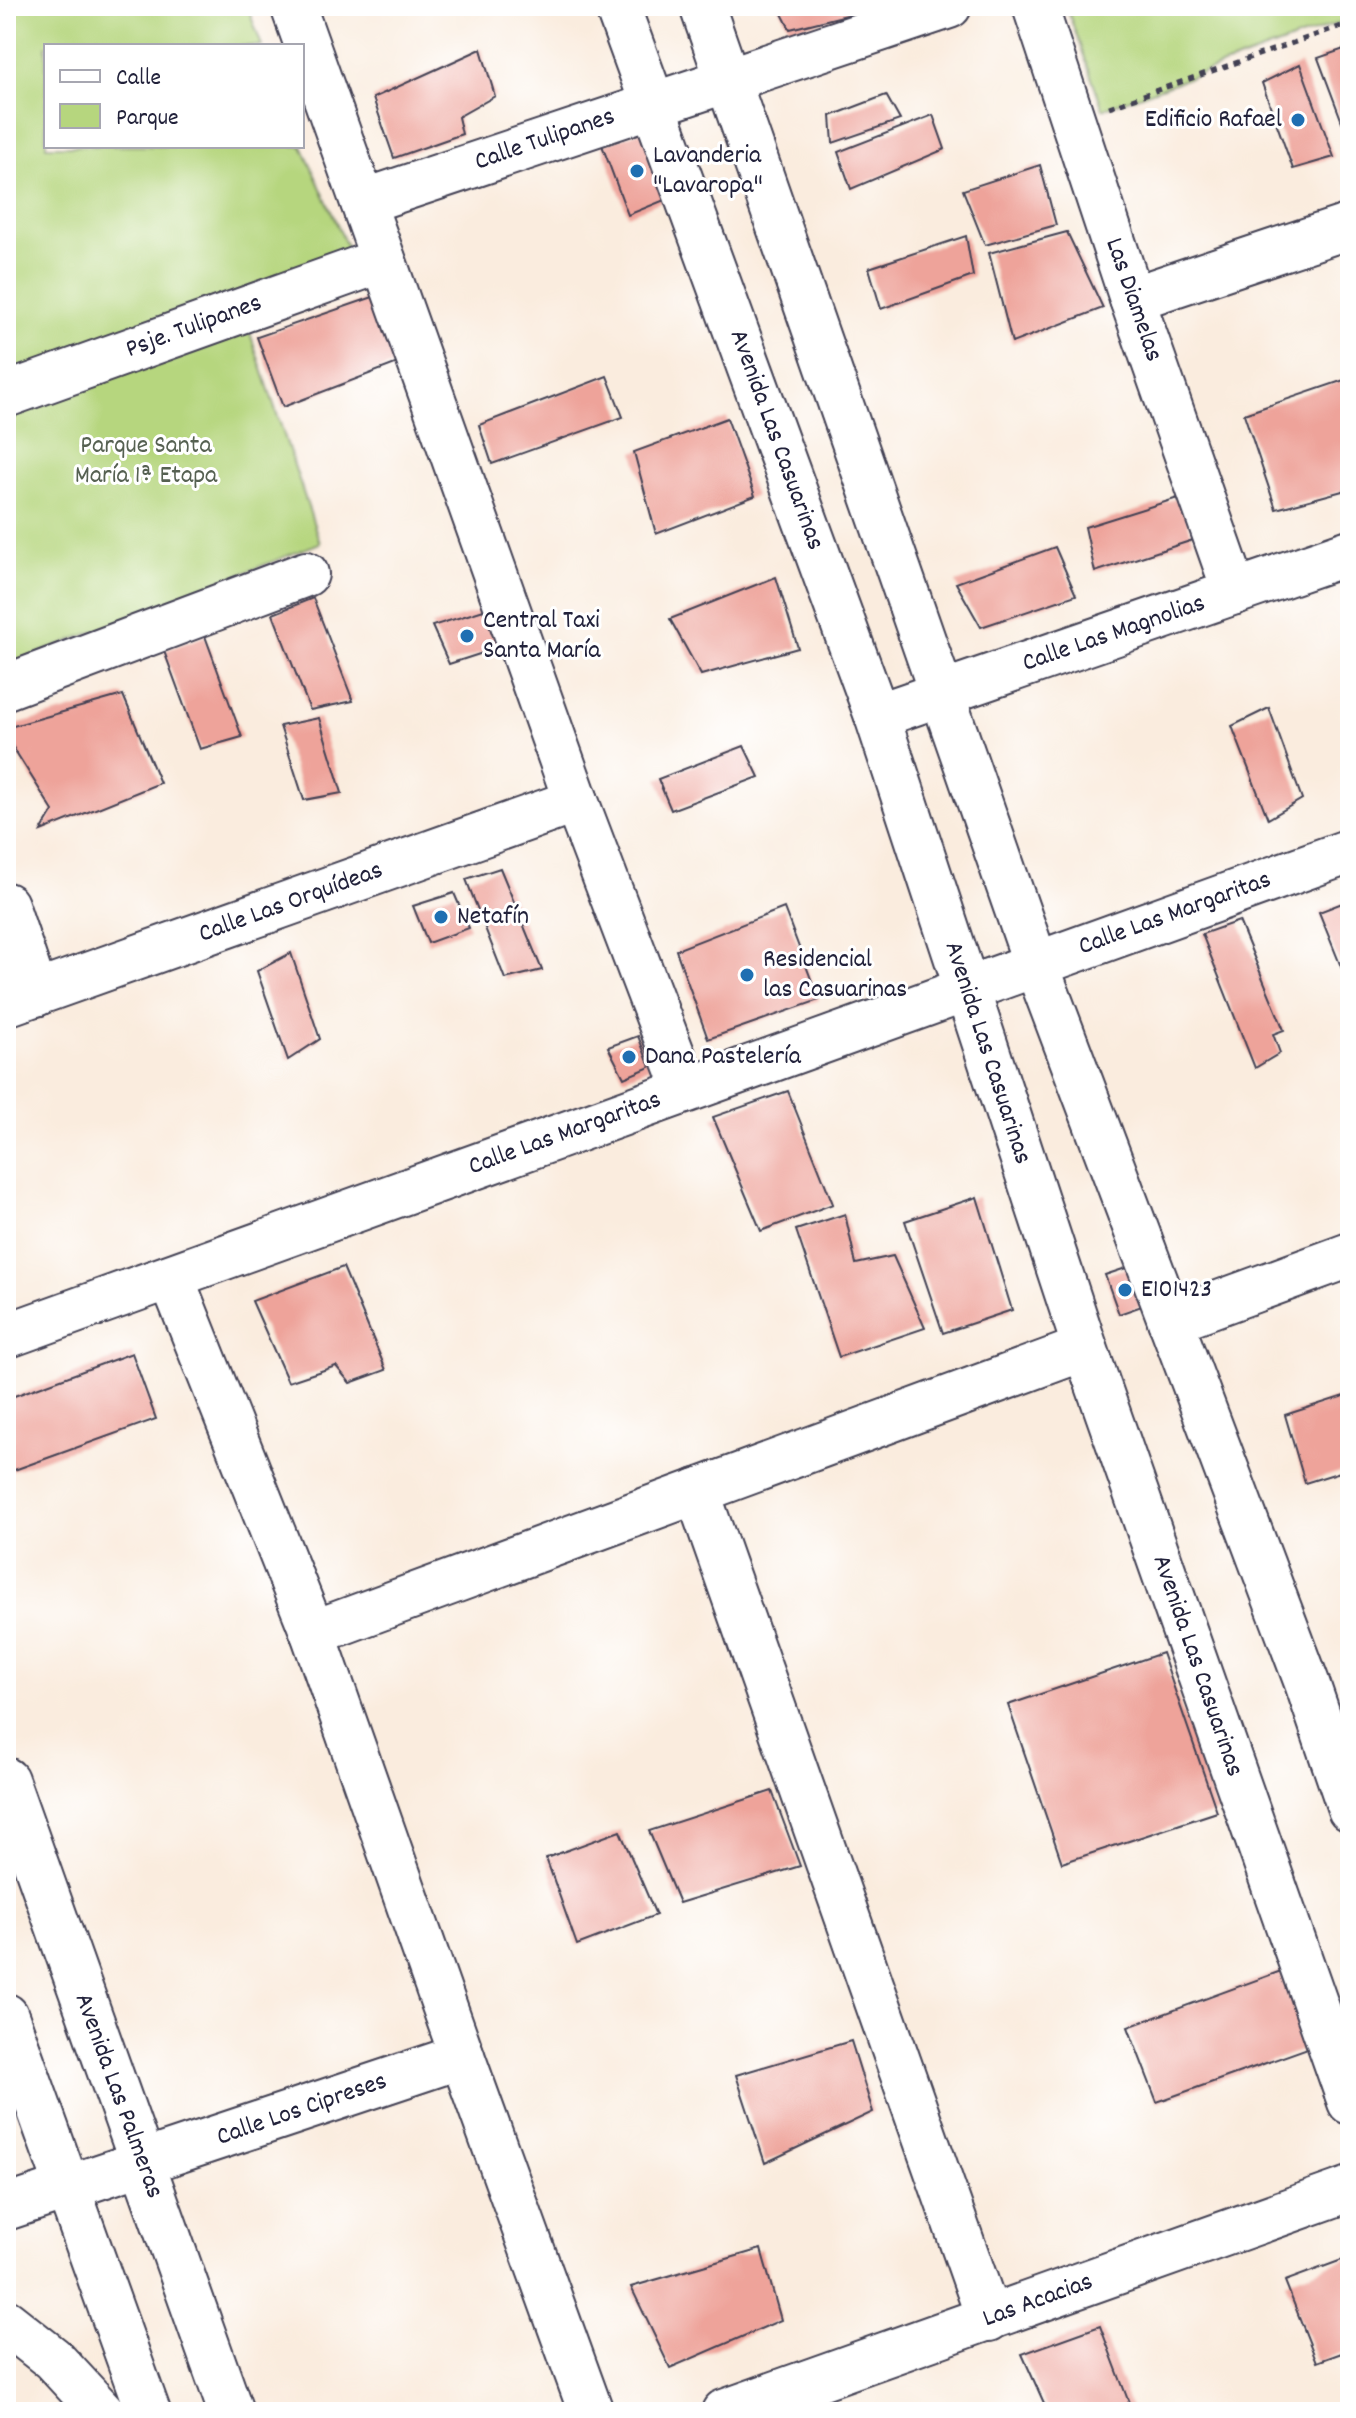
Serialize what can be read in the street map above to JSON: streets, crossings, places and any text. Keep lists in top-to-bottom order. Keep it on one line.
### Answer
{"streets":{"street":["Calle Tulipanes","Las Diamelas","Psje. Tulipanes","Avenida Las Casuarinas","Calle Las Magnolias","Calle Las Orquídeas","Calle Las Margaritas","Avenida Las Palmeras","Calle Los Cipreses","Las Acacias"]},"crossings":[["Calle Tulipanes","Avenida Las Casuarinas"],["Las Diamelas","Calle Las Magnolias"],["Avenida Las Casuarinas","Calle Las Magnolias"],["Avenida Las Casuarinas","Calle Las Margaritas"],["Avenida Las Palmeras","Calle Los Cipreses"]],"parks":["Parque Santa María 1ª Etapa"],"places":["Edificio Rafael","Lavanderia \"Lavaropa\"","Central Taxi Santa María","Netafín","Residencial las Casuarinas","Dana Pastelería","E101423"],"legend":["Calle","Parque"]}
